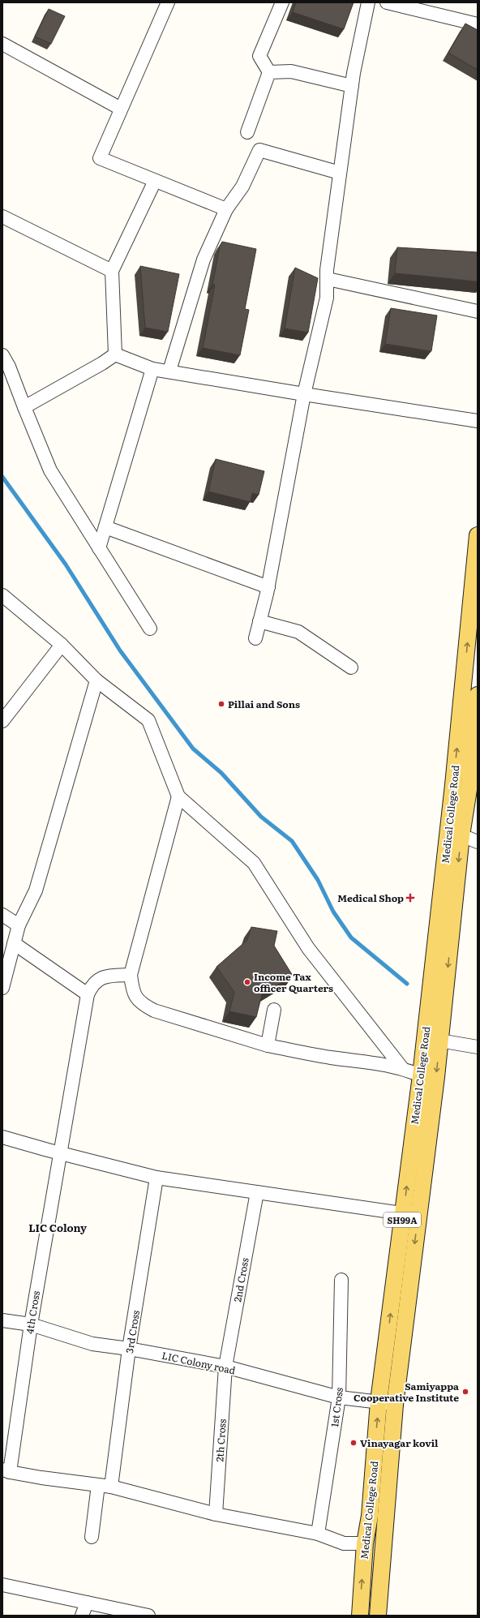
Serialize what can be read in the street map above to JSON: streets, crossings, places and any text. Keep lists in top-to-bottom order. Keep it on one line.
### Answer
{"streets":{"main road":["Medical College Road","SH99A"],"street":["2nd Cross","4th Cross","3rd Cross","LIC Colony road","1st Cross","2th Cross"]},"crossings":[["Medical College Road","LIC Colony road"],["2nd Cross","LIC Colony road"],["2nd Cross","2th Cross"],["4th Cross","LIC Colony road"],["3rd Cross","LIC Colony road"],["LIC Colony road","1st Cross"],["LIC Colony road","2th Cross"]],"districts":["LIC Colony"],"places":{"other":["Pillai and Sons","Income Tax officer Quarters","Samiyappa Cooperative Institute","Vinayagar kovil"],"health":["Medical Shop"]}}
